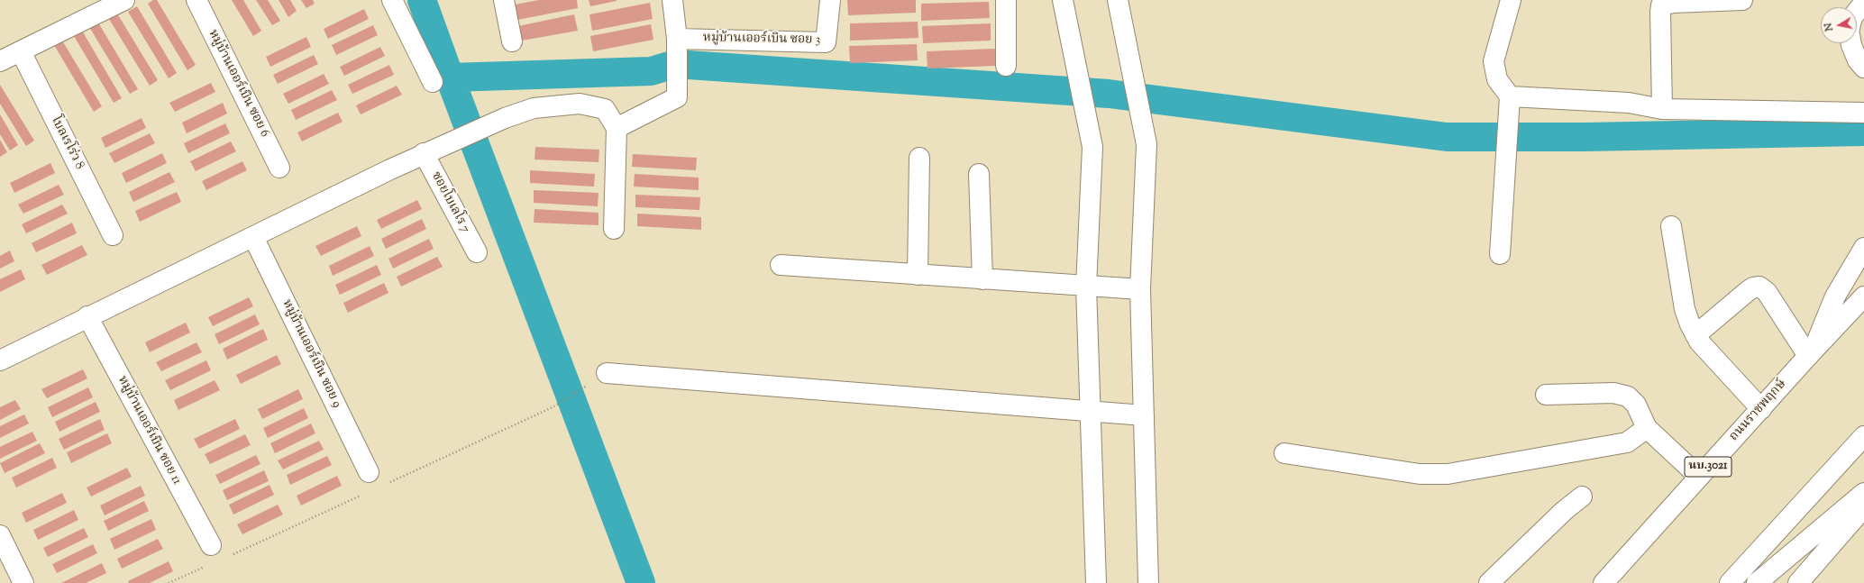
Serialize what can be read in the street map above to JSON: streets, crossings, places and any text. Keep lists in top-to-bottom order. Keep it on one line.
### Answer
{"streets":{"street":["หมู่บ้านเออร์เบิน ซอย 3","หมู่บ้านเออร์เบิน ซอย 6","โบลเรโร่ว 8","ซอยโบเลโร 7","หมู่บ้านเออร์เบิน ซอย 9","ถนนราชพฤกษ์","หมู่บ้านเออร์เบิน ซอย 11","นบ.3021"]},"north":"left"}
